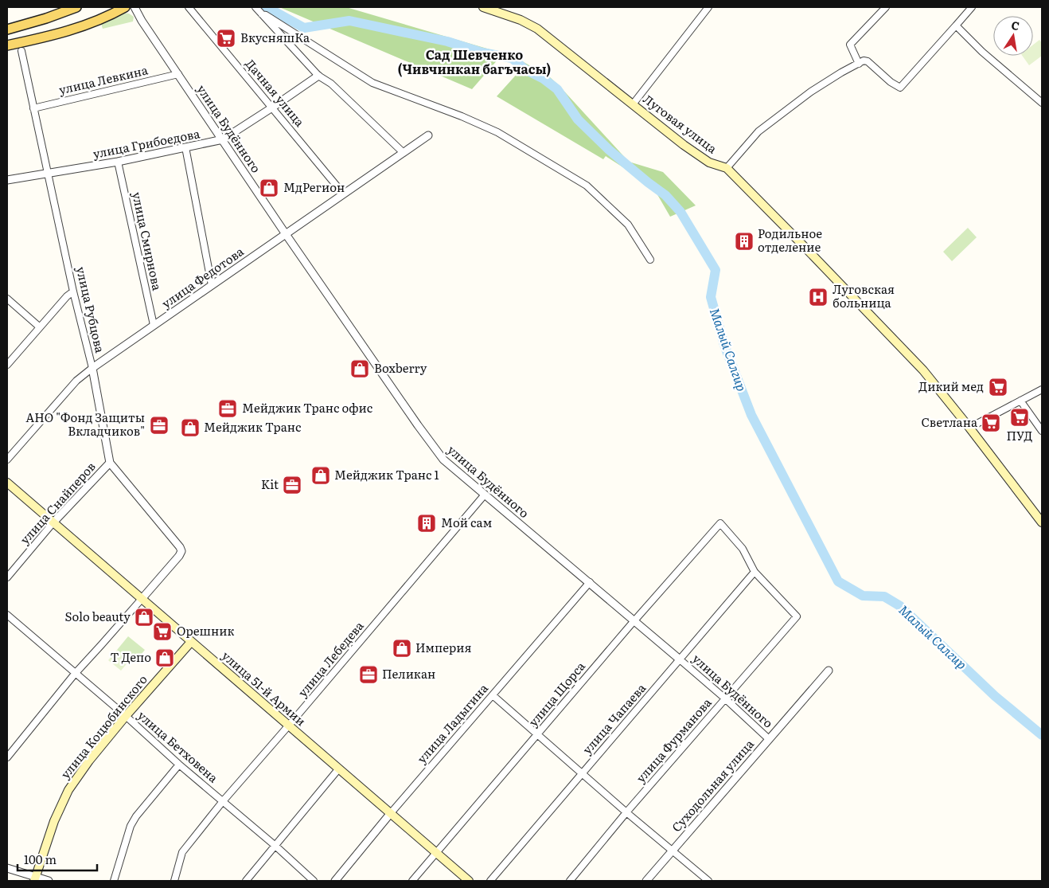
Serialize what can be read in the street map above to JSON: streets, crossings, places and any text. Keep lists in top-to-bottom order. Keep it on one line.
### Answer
{"streets":{"main road":["Луговая улица","улица 51-й Армии","улица Коцюбинского"],"street":["улица Левкина","Дачная улица","улица Будённого","улица Грибоедова","улица Смирнова","улица Федотова","улица Рубцова","улица Снайперов","улица Лебедева","улица Щорса","улица Чапаева","улица Ладыгина","улица Фурманова","улица Бетховена","Суходольная улица"]},"crossings":[["улица Левкина","улица Будённого"],["улица Левкина","улица Рубцова"],["Дачная улица","улица Грибоедова"],["Дачная улица","улица Федотова"],["улица Будённого","улица Грибоедова"],["улица Будённого","улица Федотова"],["улица Будённого","улица Лебедева"],["улица Будённого","улица Щорса"],["улица Будённого","улица Чапаева"],["улица Будённого","улица Ладыгина"],["улица Будённого","улица Фурманова"],["улица Будённого","Суходольная улица"],["улица Грибоедова","улица Смирнова"],["улица Грибоедова","улица Рубцова"],["улица Смирнова","улица Федотова"],["улица Федотова","улица Рубцова"],["улица Рубцова","улица Снайперов"],["улица Рубцова","улица 51-й Армии"],["улица Снайперов","улица 51-й Армии"],["улица Лебедева","улица 51-й Армии"],["улица Лебедева","улица Бетховена"],["улица 51-й Армии","улица Щорса"],["улица 51-й Армии","улица Ладыгина"],["улица 51-й Армии","улица Коцюбинского"],["улица Щорса","улица Чапаева"],["улица Щорса","улица Фурманова"],["улица Чапаева","улица Фурманова"],["улица Коцюбинского","улица Бетховена"]],"districts":["Сад Шевченко (Чивчинкан багъчасы)"],"water":["Малый Салгир"],"places":{"supermarket":["ВкусняшКа","Дикий мед","ПУД","Светлана","Орешник"],"shop":["МдРегион","Boxberry","Мейджик Транс","Мейджик Транс 1","Solo beauty","Империя","Т Депо"],"building":["Родильное отделение","Мой сам"],"hospital":["Луговская больница"],"office":["Мейджик Транс офис","АНО \"Фонд Защиты Вкладчиков\"","Kit","Пеликан"]},"scale_bar":"100 m","north":"top"}
